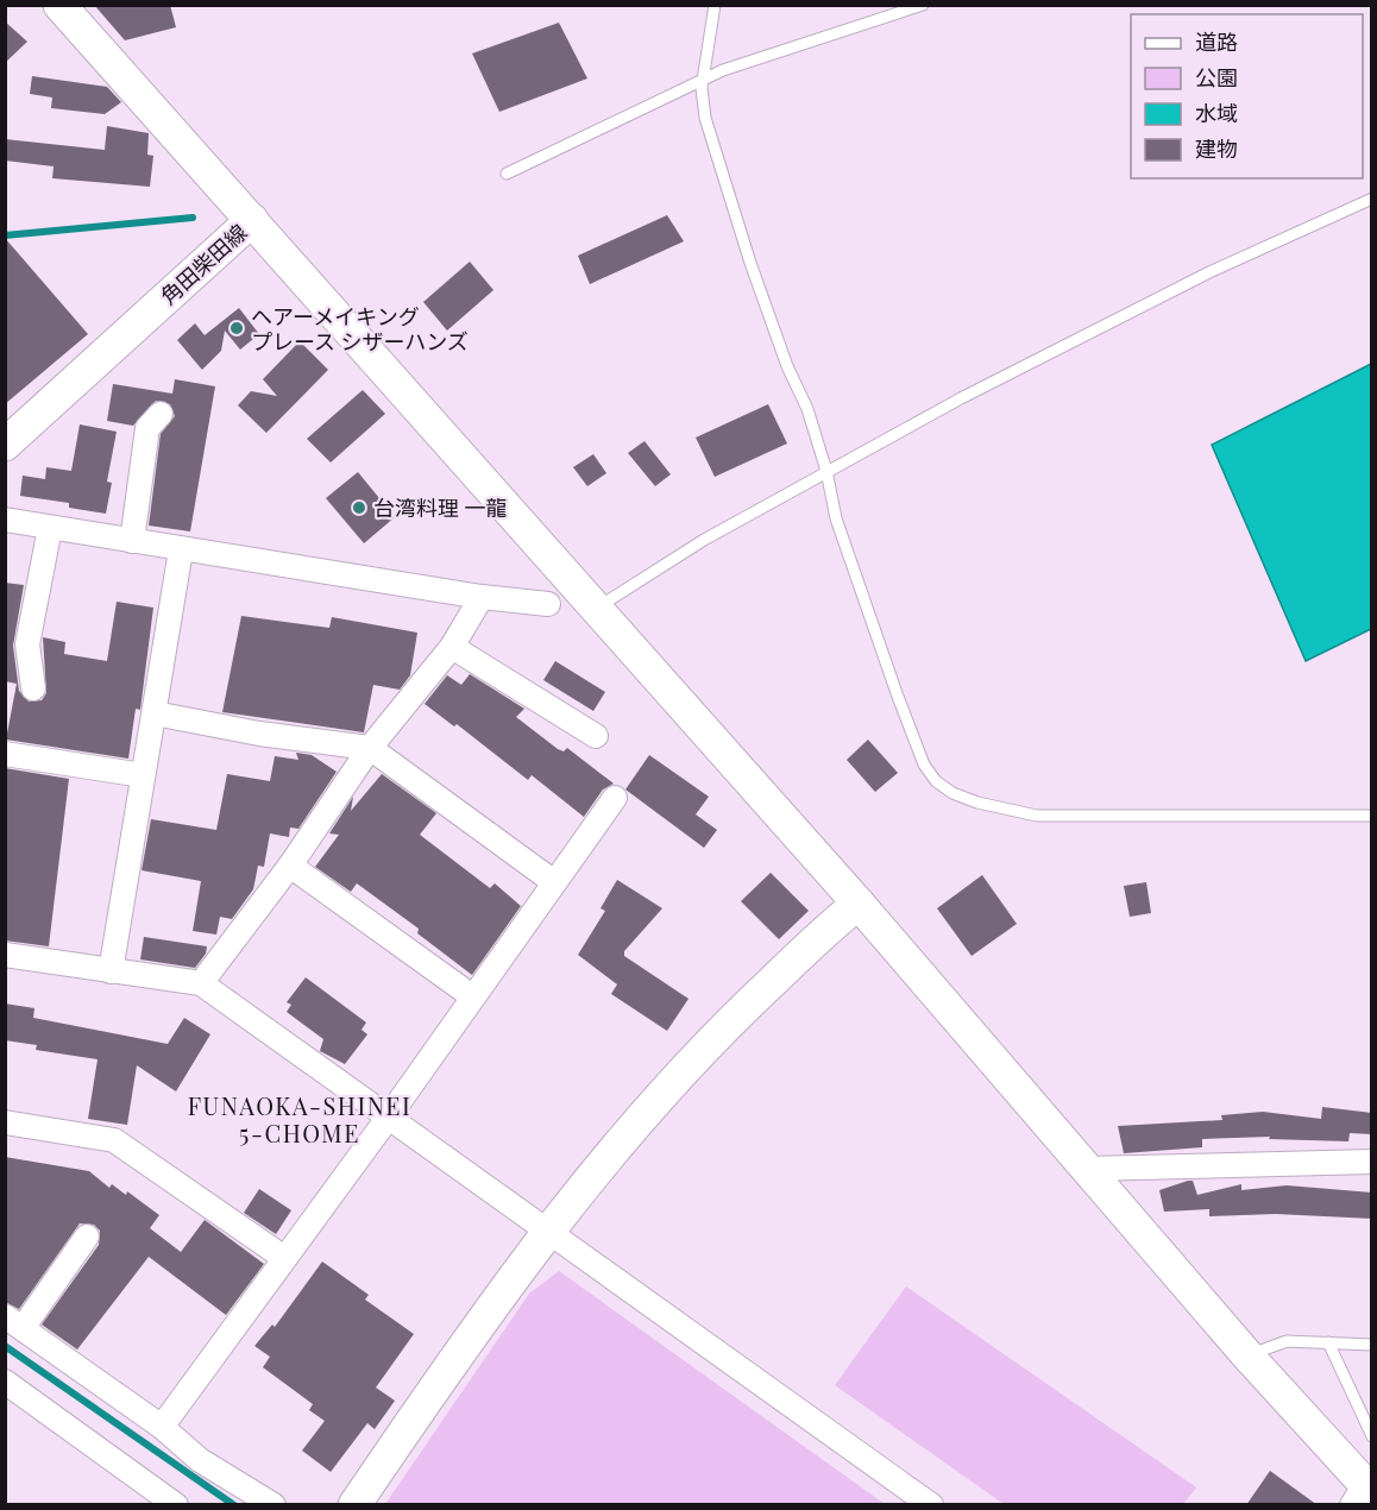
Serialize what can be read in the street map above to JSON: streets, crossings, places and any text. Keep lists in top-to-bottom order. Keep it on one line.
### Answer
{"streets":{"street":["角田柴田線"]},"districts":["FUNAOKA-SHINEI 5-CHOME"],"places":["ヘアーメイキング プレース シザーハンズ","台湾料理 一龍"],"legend":["道路","公園","水域","建物"]}
